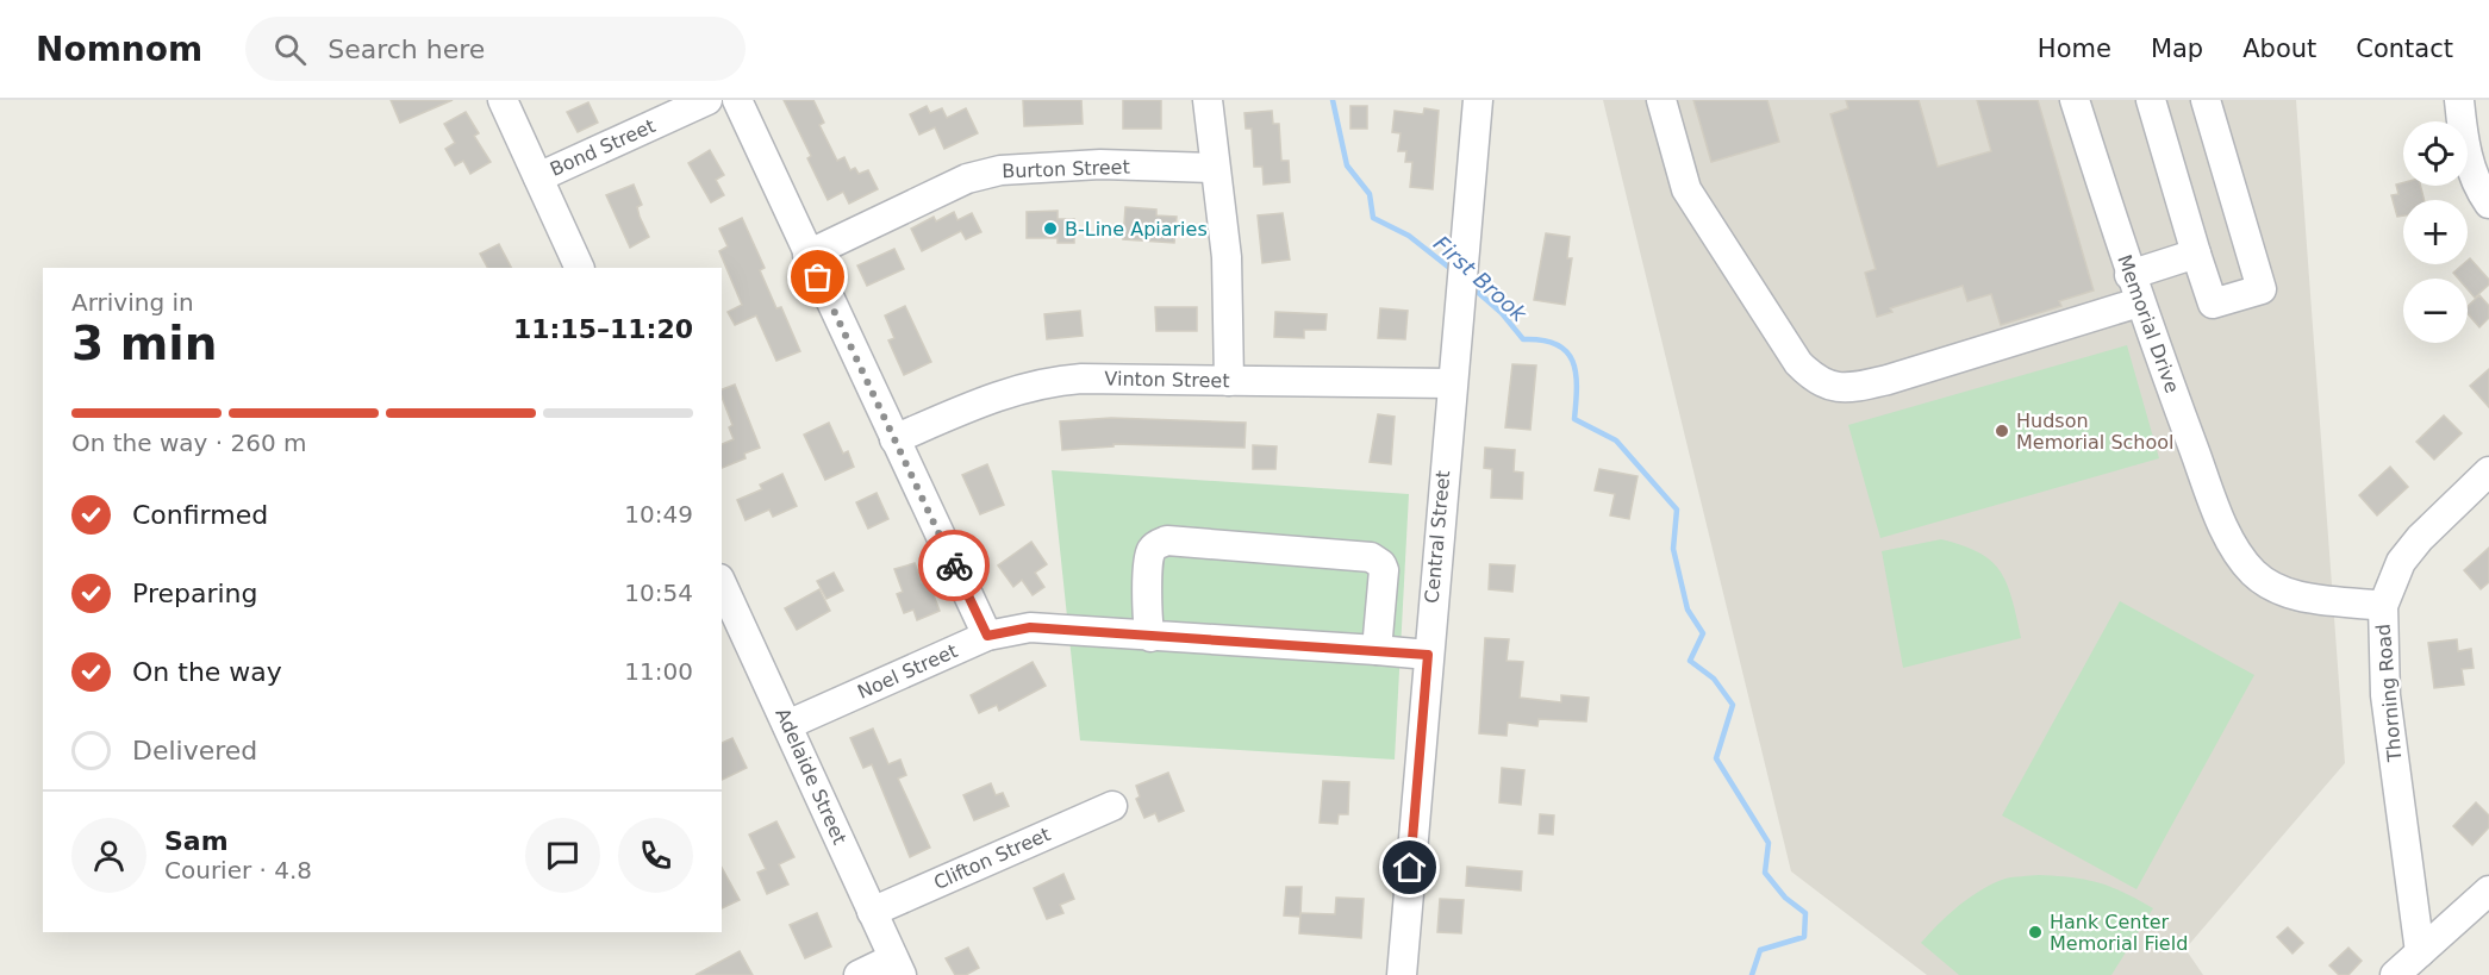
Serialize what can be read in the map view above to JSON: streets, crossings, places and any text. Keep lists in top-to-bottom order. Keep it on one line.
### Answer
{"streets":{"street":["Bond Street","Burton Street","Memorial Drive","Vinton Street","Central Street","Noel Street","Thorning Road","Adelaide Street","Clifton Street"]},"crossings":[["Memorial Drive","Thorning Road"],["Vinton Street","Central Street"],["Central Street","Noel Street"],["Noel Street","Adelaide Street"],["Adelaide Street","Clifton Street"]],"water":["First Brook"],"places":["B-Line Apiaries","Hudson Memorial School","Hank Center Memorial Field"],"page":{"header":"Nomnom","search":"Search here","nav":["Home","Map","About","Contact"],"map_buttons":["+","−"],"heading":["3 min","Arriving in","11:15–11:20"],"panel":["Sam","Courier · 4.8"],"bar":"On the way · 260 m","list":[["Confirmed","10:49"],["Preparing","10:54"],["On the way","11:00"],"Delivered"]}}
